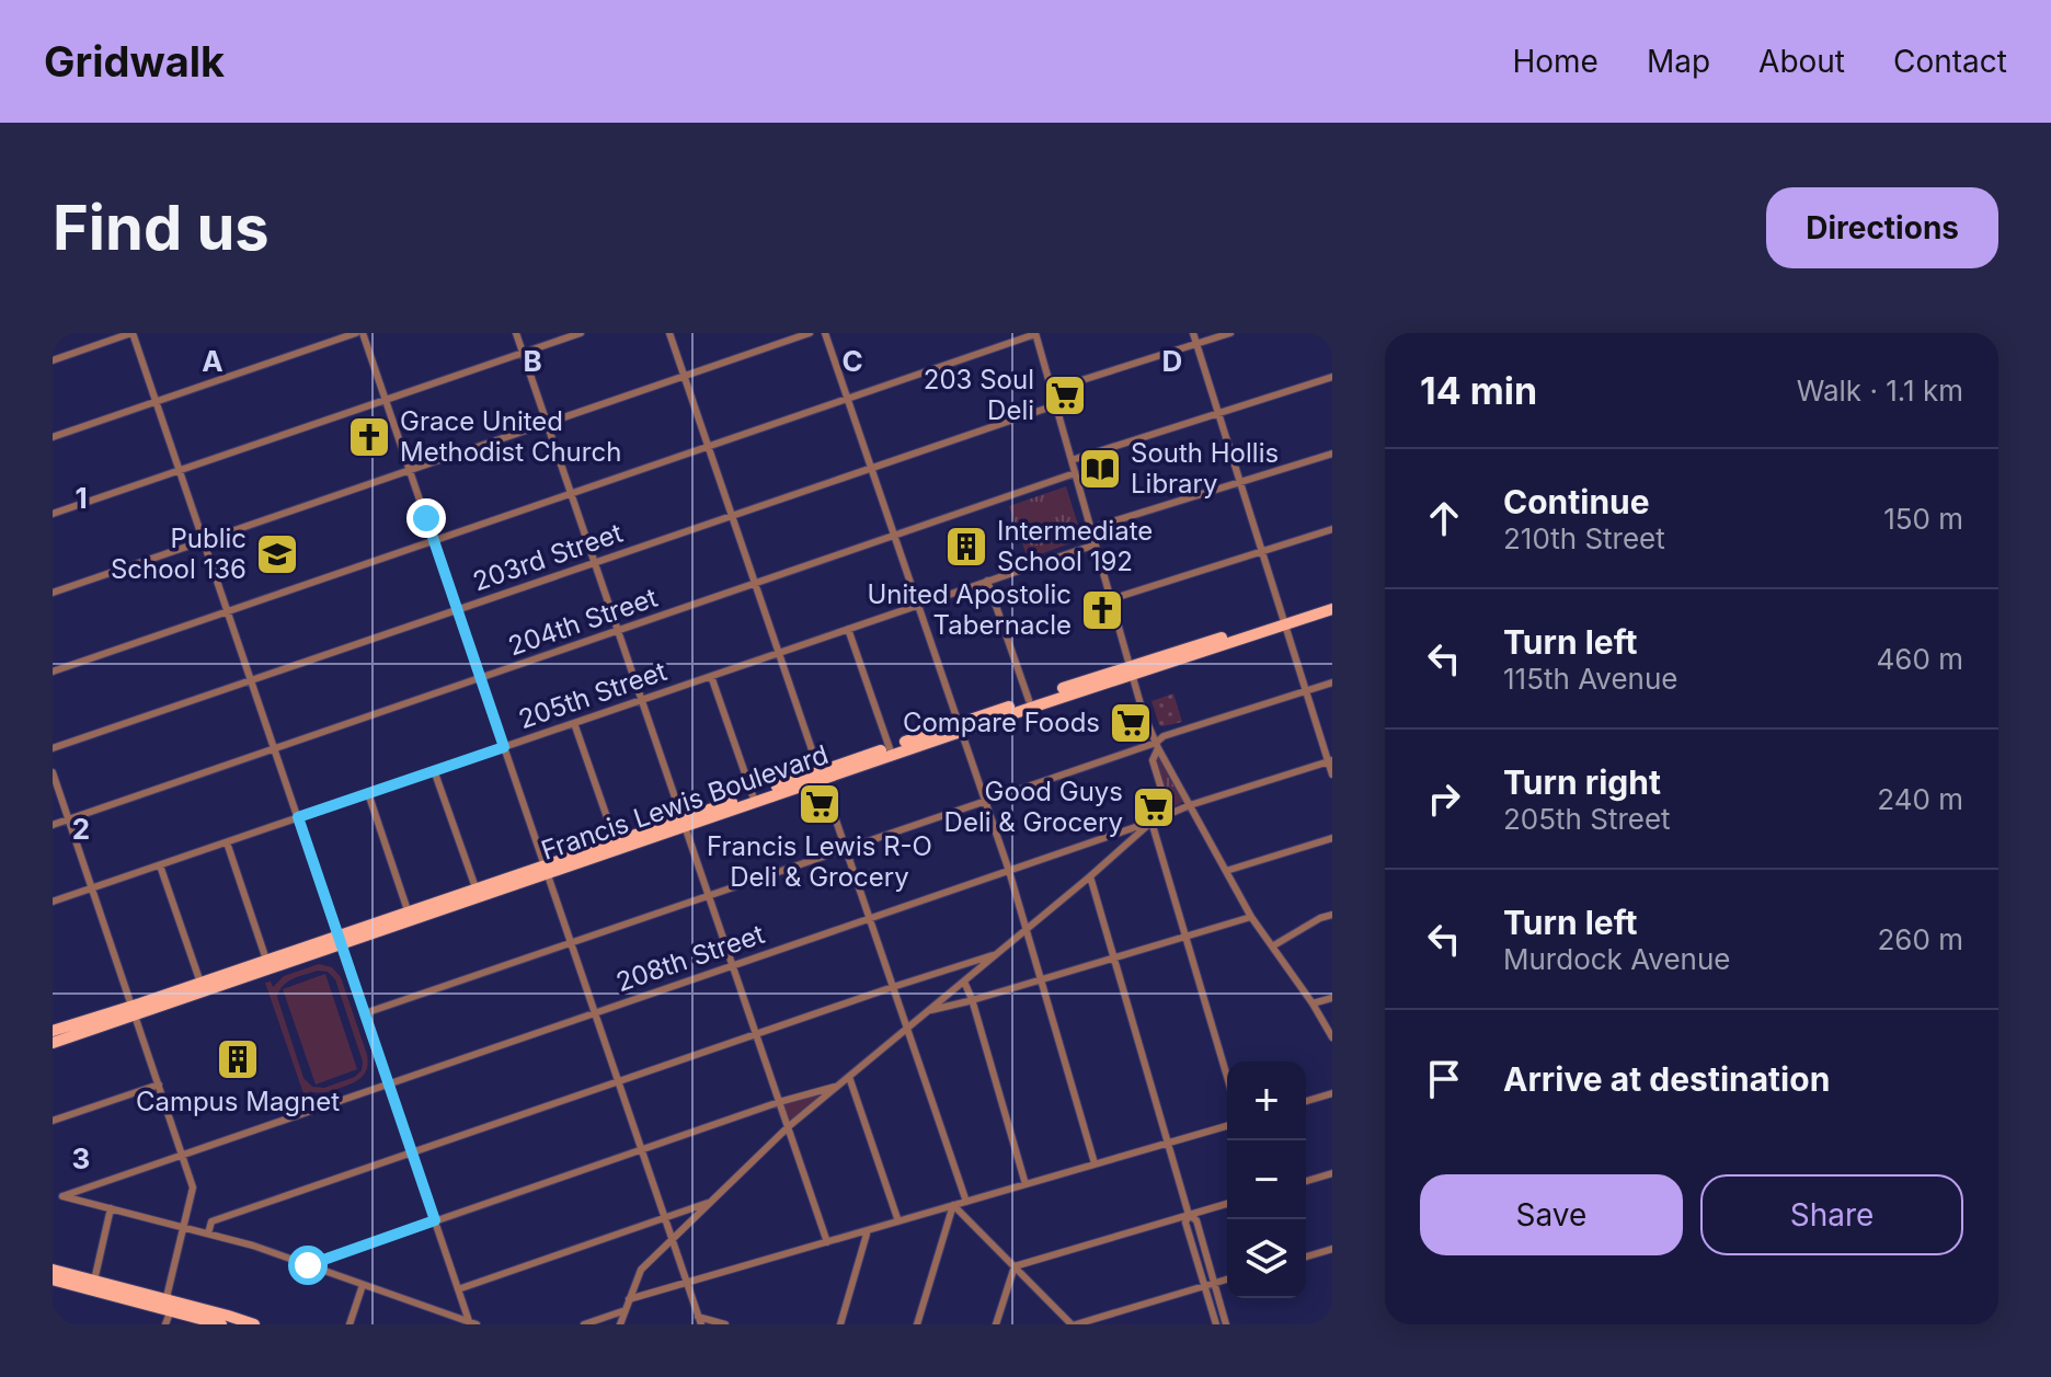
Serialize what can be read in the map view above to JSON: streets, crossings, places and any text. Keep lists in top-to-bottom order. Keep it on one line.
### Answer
{"streets":{"main road":["Francis Lewis Boulevard"],"street":["203rd Street","204th Street","205th Street","208th Street"]},"places":{"supermarket":["203 Soul Deli","Compare Foods","Francis Lewis R-O Deli & Grocery","Good Guys Deli & Grocery"],"church":["Grace United Methodist Church","United Apostolic Tabernacle"],"library":["South Hollis Library"],"building":["Intermediate School 192","Campus Magnet"],"school or university":["Public School 136"]},"page":{"header":"Gridwalk","nav":["Home","Map","About","Contact"],"buttons":["Directions",["Save","Share"]],"title":"Find us","heading":["14 min","Walk · 1.1 km"],"list":[["Continue","210th Street","150 m"],["Turn left","115th Avenue","460 m"],["Turn right","205th Street","240 m"],["Turn left","Murdock Avenue","260 m"],"Arrive at destination"],"map_buttons":["+","−"]},"grid":{"columns":["A","B","C","D"],"rows":["1","2","3"]}}
